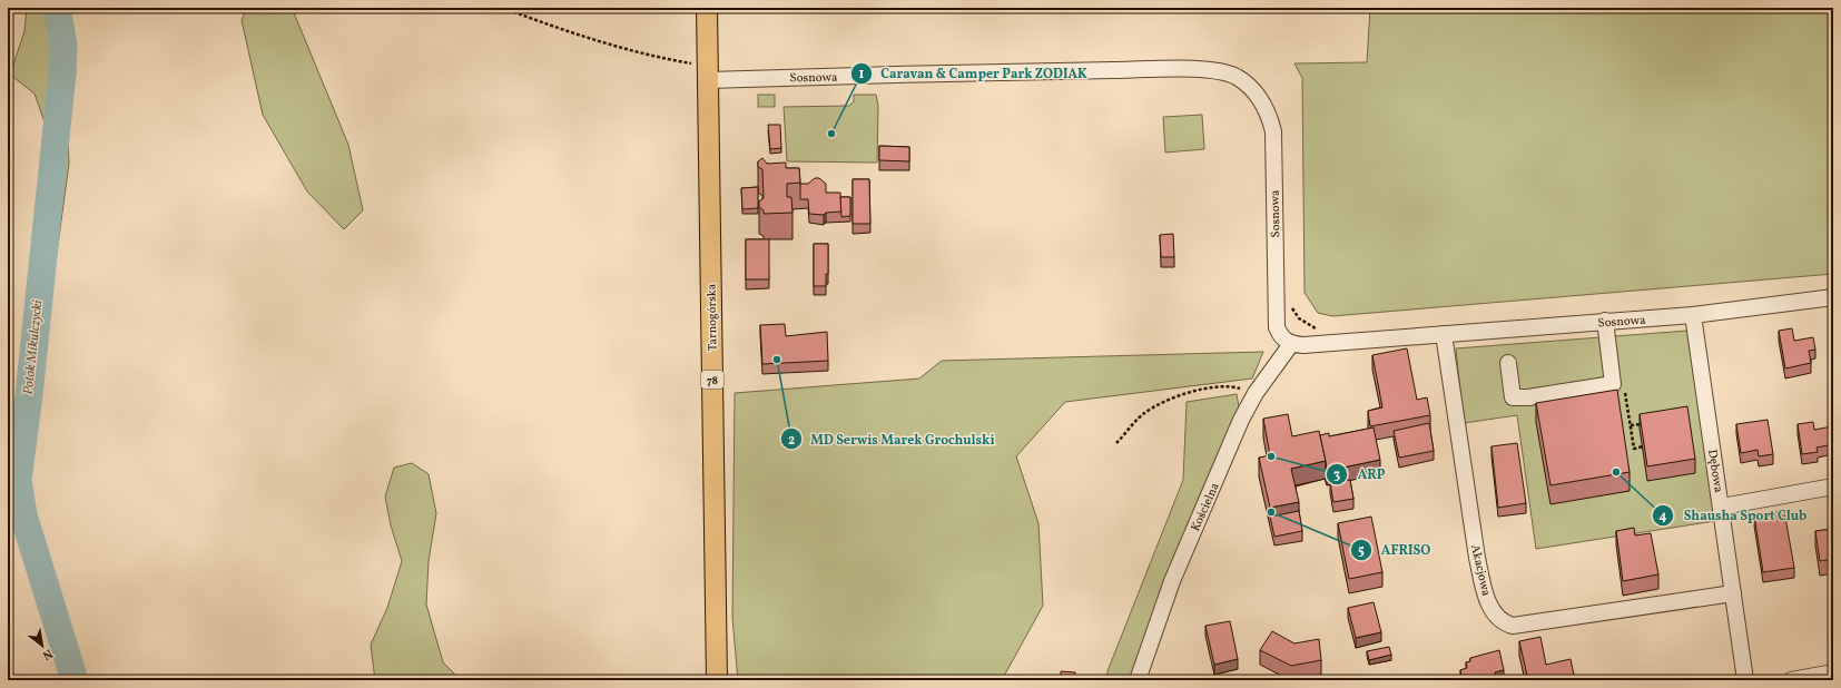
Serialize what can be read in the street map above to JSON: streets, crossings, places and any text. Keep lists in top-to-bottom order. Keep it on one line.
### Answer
{"streets":{"main road":["Tarnogórska","78"],"street":["Sosnowa","Dębowa","Kościelna","Akacjowa"]},"crossings":[["Sosnowa","Tarnogórska"],["Sosnowa","Dębowa"],["Sosnowa","Kościelna"],["Sosnowa","Akacjowa"],["Dębowa","Akacjowa"]],"water":["Potok Mikulczycki"],"places":["Caravan & Camper Park ZODIAK","MD Serwis Marek Grochulski","ARP","Shausha Sport Club","AFRISO"],"north":"bottom right"}
